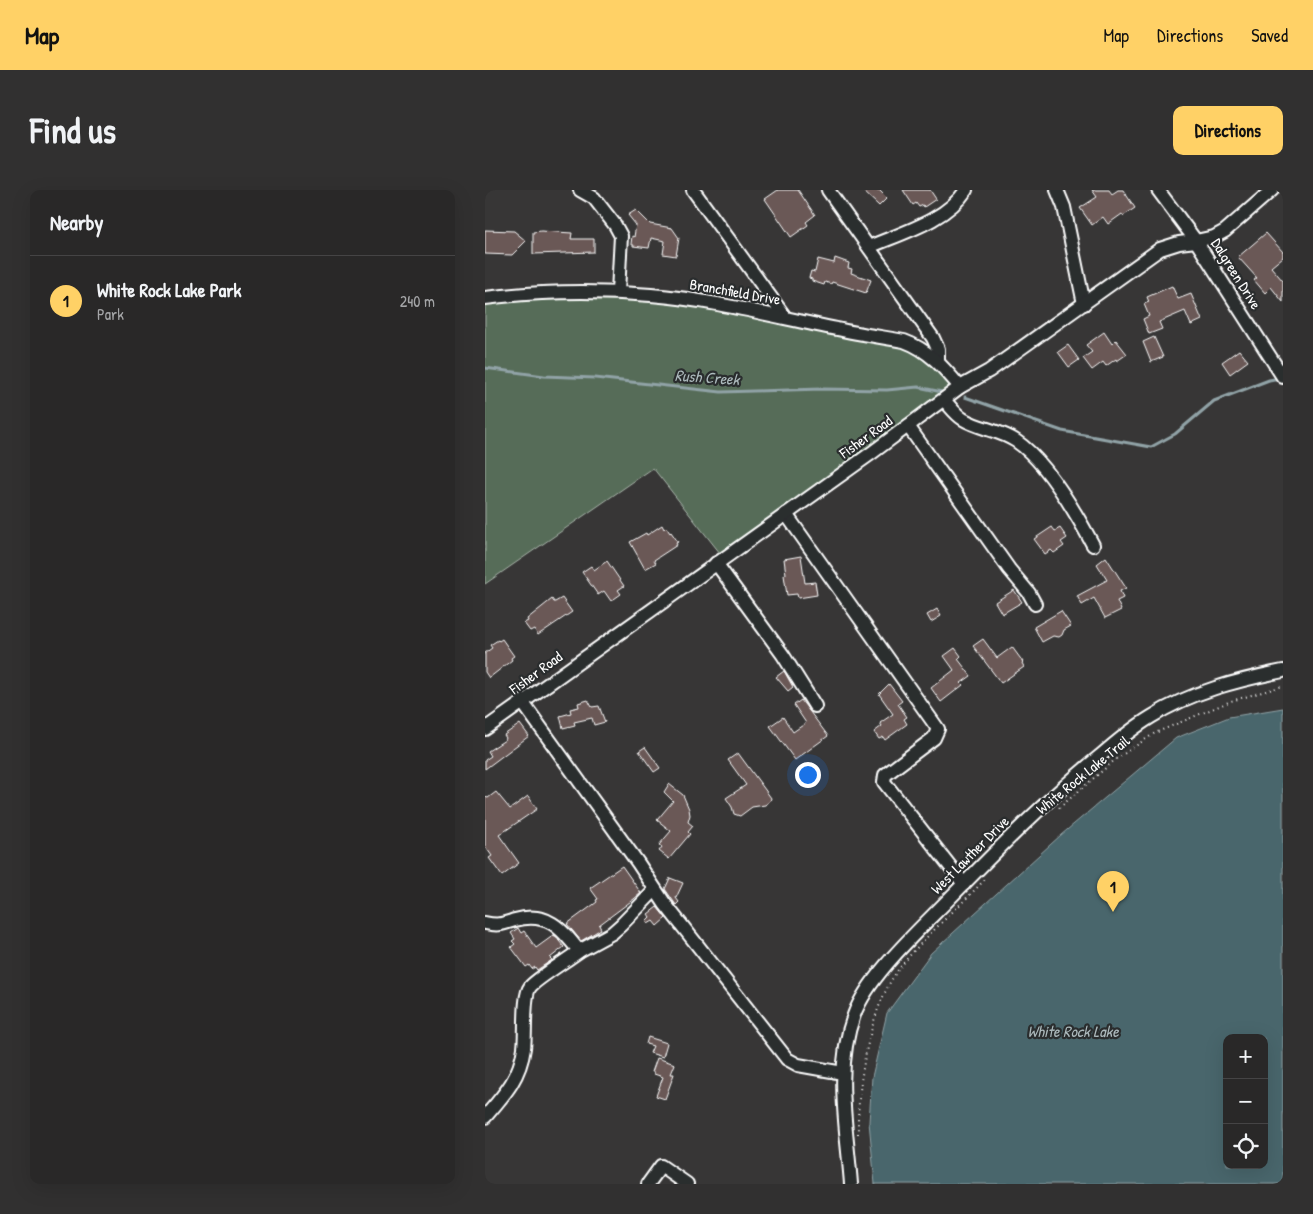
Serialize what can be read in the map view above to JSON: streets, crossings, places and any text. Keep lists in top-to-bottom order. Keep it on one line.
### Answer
{"streets":{"street":["Dalgreen Drive","Branchfield Drive","Fisher Road","West Lawther Drive"],"path":["White Rock Lake Trail"]},"crossings":[["Dalgreen Drive","Fisher Road"],["Branchfield Drive","Fisher Road"]],"water":["Rush Creek","White Rock Lake"],"page":{"header":"Map","nav":["Map","Directions","Saved"],"buttons":"Directions","title":"Find us","heading":"Nearby","list":[{"mark":"1","name":"White Rock Lake Park","note":"Park","value":"240 m"}],"pins":"1","map_buttons":["+","−"]}}
